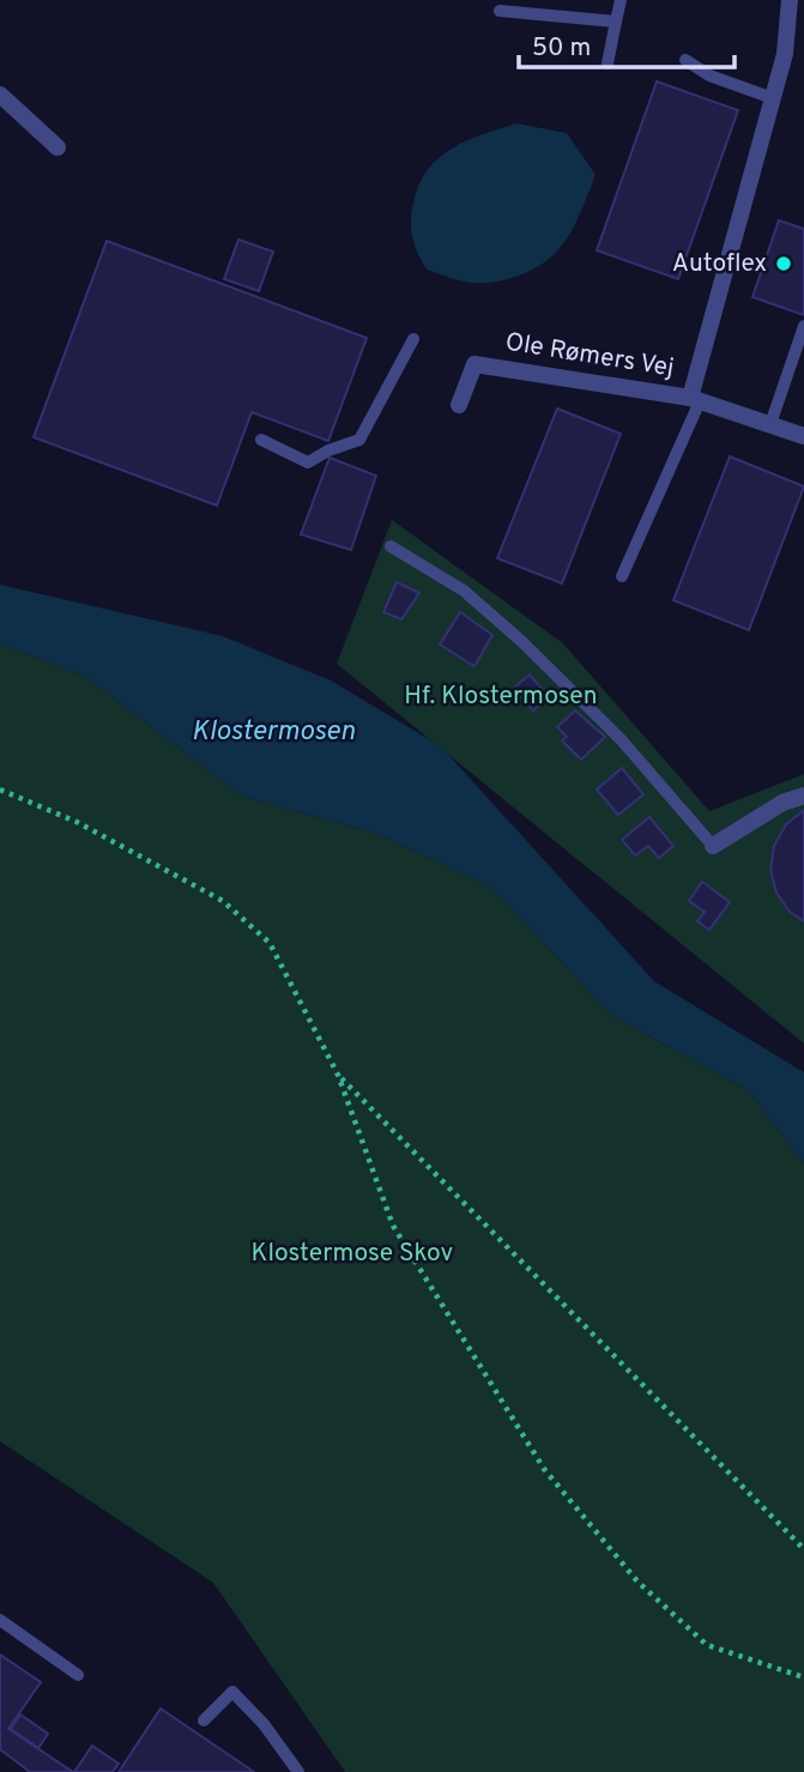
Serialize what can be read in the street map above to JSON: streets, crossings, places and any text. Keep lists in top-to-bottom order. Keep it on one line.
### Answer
{"streets":{"street":["Ole Rømers Vej"]},"water":["Klostermosen"],"parks":["Hf. Klostermosen","Klostermose Skov"],"places":["Autoflex"],"scale_bar":"50 m"}
